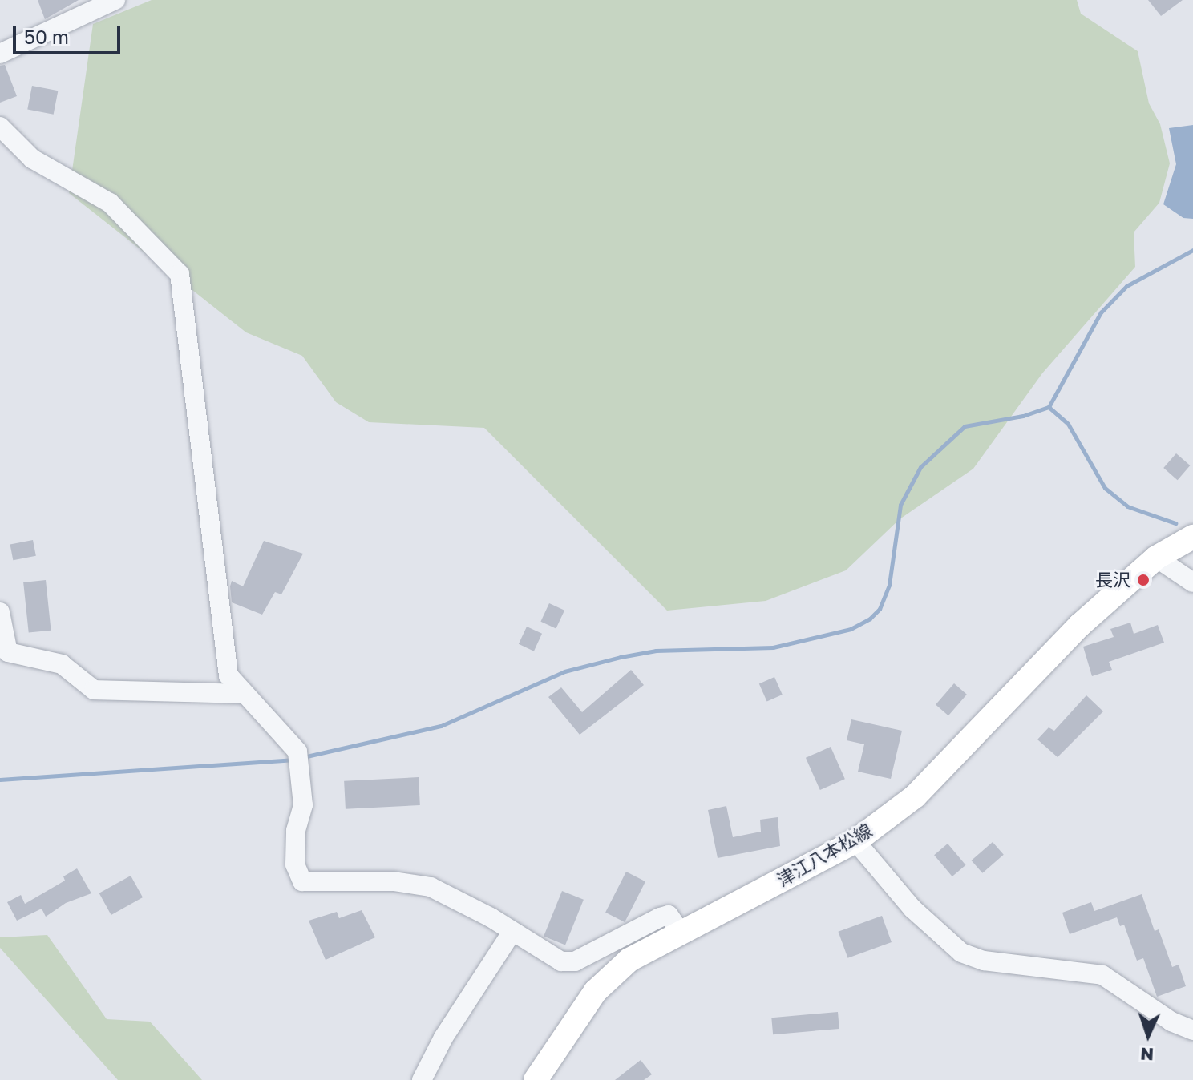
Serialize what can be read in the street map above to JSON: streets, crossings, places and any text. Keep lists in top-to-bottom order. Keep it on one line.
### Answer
{"streets":{"main road":["津江八本松線"]},"places":["長沢"],"scale_bar":"50 m","north":"bottom"}
